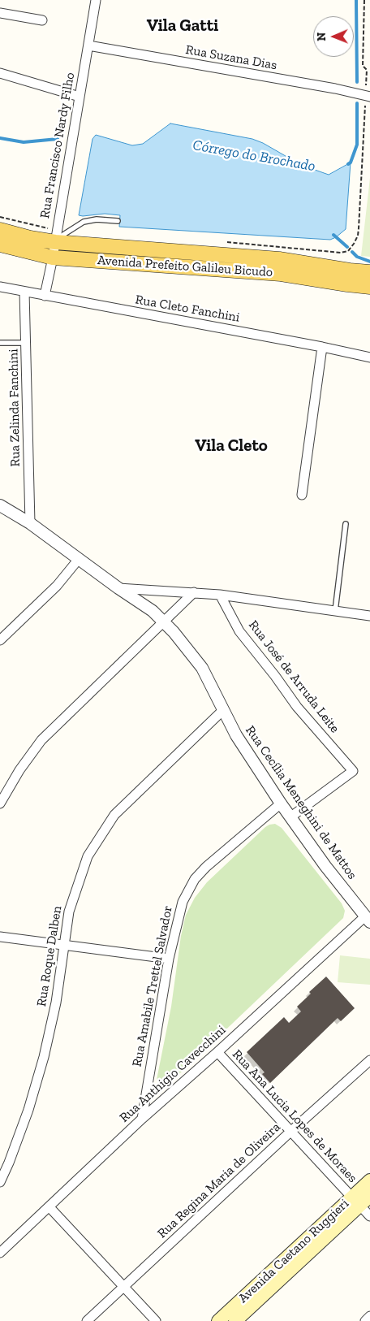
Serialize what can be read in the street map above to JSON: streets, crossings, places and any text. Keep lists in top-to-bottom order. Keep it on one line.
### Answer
{"streets":{"main road":["Avenida Prefeito Galileu Bicudo","Avenida Caetano Ruggieri"],"street":["Rua Suzana Dias","Rua Francisco Nardy Filho","Rua Cleto Fanchini","Rua Zelinda Fanchini","Rua José de Arruda Leite","Rua Cecília Meneghini de Mattos","Rua Roque Dalben","Rua Amabile Trettel Salvador","Rua Anthigio Cavecchini","Rua Ana Lucia Lopes de Moraes","Rua Regina Maria de Oliveira"]},"crossings":[["Rua Suzana Dias","Rua Francisco Nardy Filho"],["Rua Francisco Nardy Filho","Avenida Prefeito Galileu Bicudo"],["Rua Francisco Nardy Filho","Rua Cleto Fanchini"],["Rua Cleto Fanchini","Rua Zelinda Fanchini"],["Rua Zelinda Fanchini","Rua Cecília Meneghini de Mattos"],["Rua José de Arruda Leite","Rua Cecília Meneghini de Mattos"],["Rua Cecília Meneghini de Mattos","Rua Roque Dalben"],["Rua Cecília Meneghini de Mattos","Rua Amabile Trettel Salvador"],["Rua Cecília Meneghini de Mattos","Rua Anthigio Cavecchini"],["Rua Amabile Trettel Salvador","Rua Anthigio Cavecchini"],["Rua Anthigio Cavecchini","Rua Ana Lucia Lopes de Moraes"],["Rua Ana Lucia Lopes de Moraes","Rua Regina Maria de Oliveira"],["Rua Ana Lucia Lopes de Moraes","Avenida Caetano Ruggieri"]],"districts":["Vila Gatti","Vila Cleto"],"water":["Córrego do Brochado"],"north":"left"}
